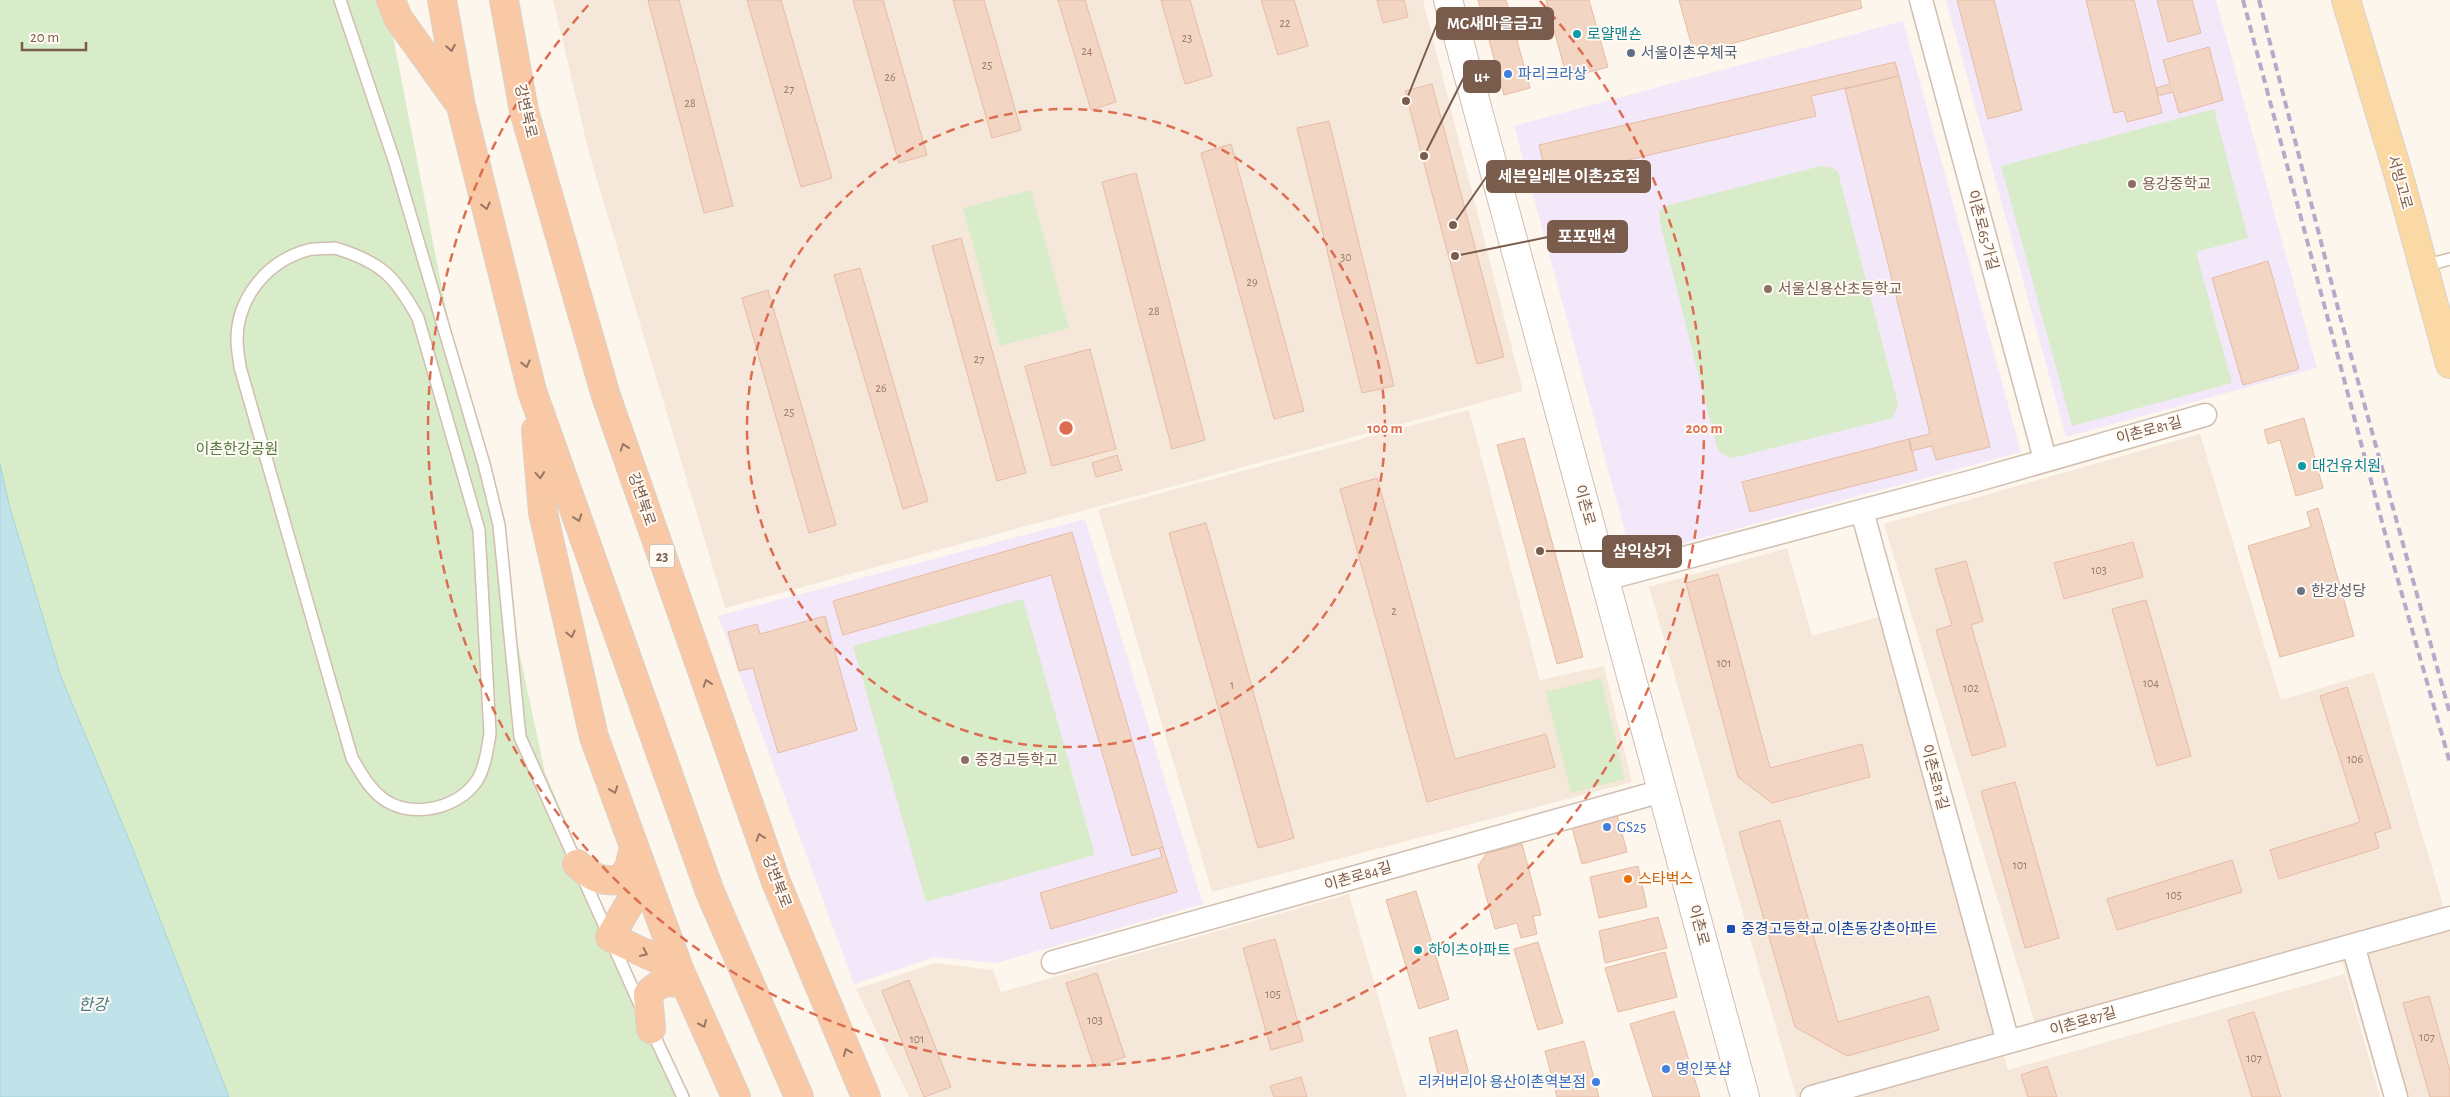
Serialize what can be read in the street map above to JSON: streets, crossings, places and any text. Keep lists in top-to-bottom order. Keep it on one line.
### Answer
{"streets":{"highway":["강변북로","23"],"main road":["서빙고로"],"street":["이촌로65가길","이촌로81길","이촌로","이촌로84길","이촌로87길"]},"crossings":[["이촌로65가길","이촌로81길"],["이촌로81길","이촌로"],["이촌로81길","이촌로87길"],["이촌로","이촌로84길"]],"water":["한강"],"parks":["이촌한강공원"],"places":{"other":["로얄맨숀","서울이촌우체국","파리크라상","MG새마을금고","u+","용강중학교","세븐일레븐 이촌2호점","포포맨션","서울신용산초등학교","대건유치원","삼익상가","한강성당","중경고등학고","GS25","스타벅스","하이츠아파트","명인풋샵","리커버리아 용산이촌역본점"],"transit":["중경고등학교.이촌동강촌아파트"]},"house_numbers":["22","23","24","25","26","27","28","30","29","28","27","26","25","103","2","101","104","1","102","106","101","105","105","103","107","101","107"],"scale_bar":"20 m","rings":["100 m","200 m"]}
